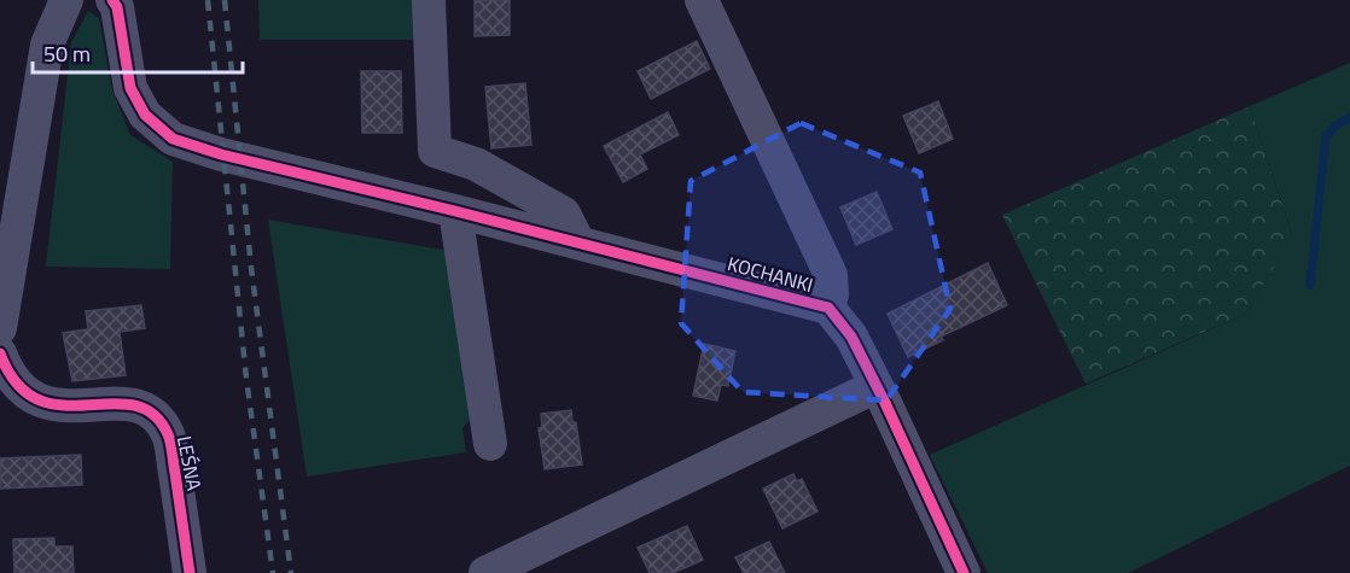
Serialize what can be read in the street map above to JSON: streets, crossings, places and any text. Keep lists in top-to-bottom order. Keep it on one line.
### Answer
{"streets":{"street":["KOCHANKI","LEŚNA"]},"scale_bar":"50 m"}
